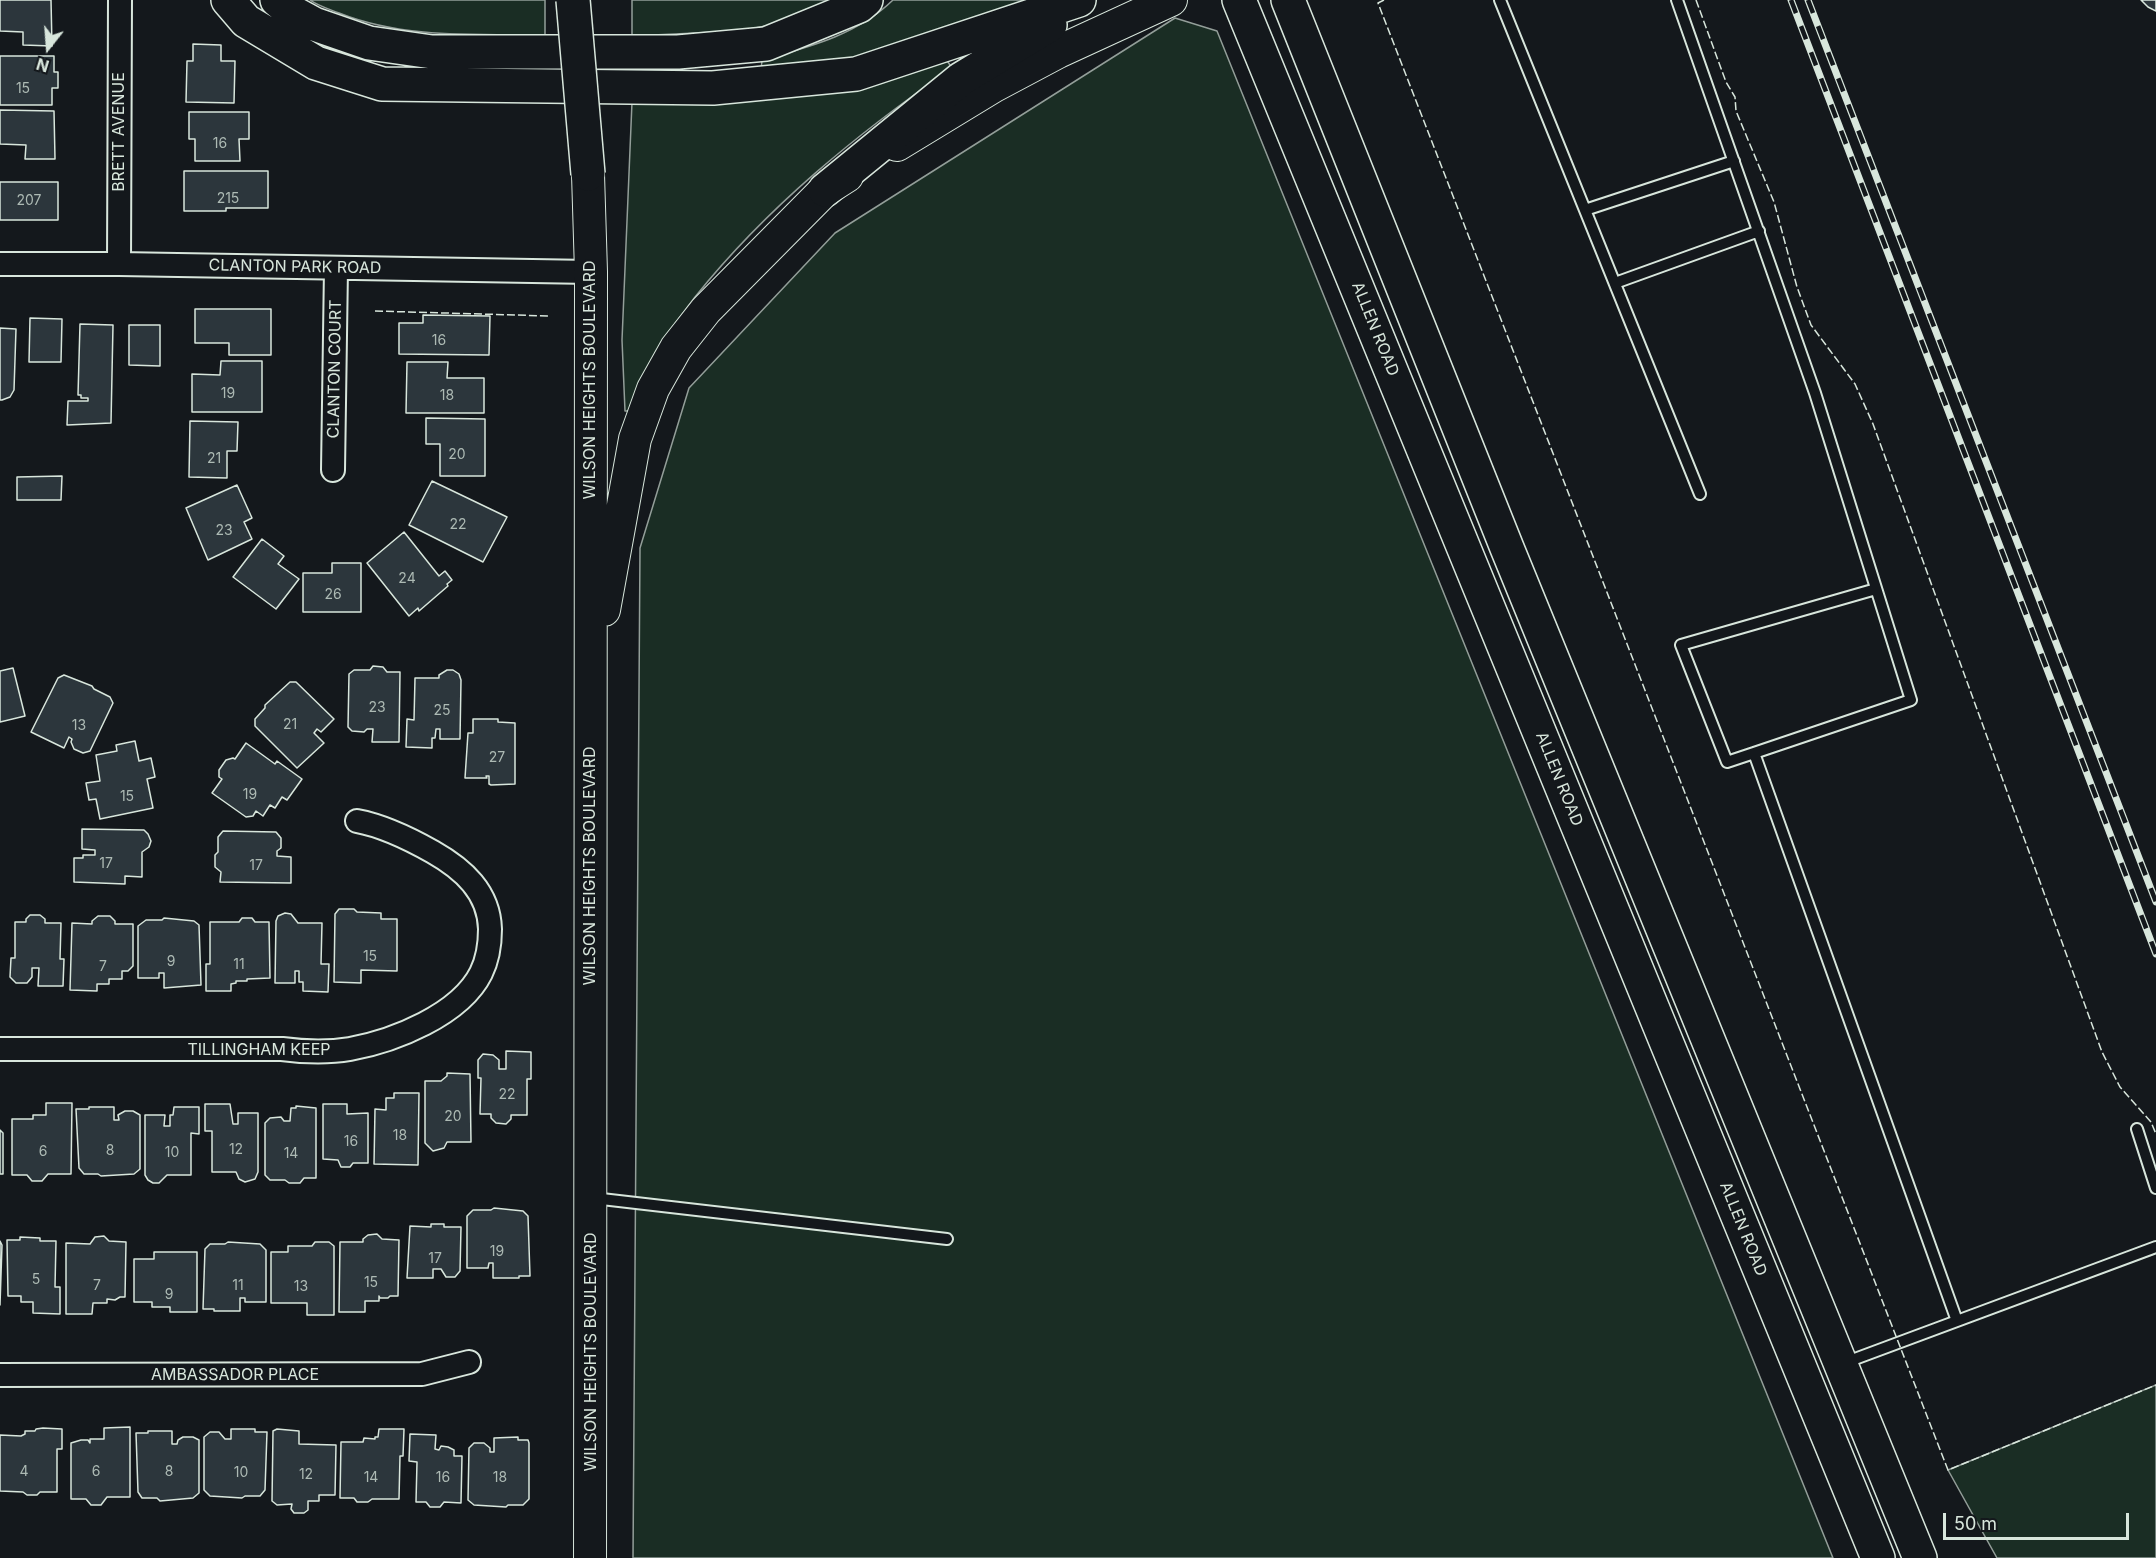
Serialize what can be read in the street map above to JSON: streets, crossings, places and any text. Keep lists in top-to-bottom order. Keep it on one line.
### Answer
{"streets":{"main road":["ALLEN ROAD","WILSON HEIGHTS BOULEVARD"],"street":["BRETT AVENUE","CLANTON PARK ROAD","CLANTON COURT","TILLINGHAM KEEP","AMBASSADOR PLACE"]},"crossings":[["BRETT AVENUE","CLANTON PARK ROAD"],["CLANTON PARK ROAD","CLANTON COURT"],["CLANTON PARK ROAD","WILSON HEIGHTS BOULEVARD"]],"house_numbers":["15","16","215","207","16","19","18","20","21","22","23","24","26","23","25","21","13","27","19","15","17","17","15","9","11","7","22","20","18","16","12","8","6","10","14","19","17","5","15","7","11","13","9","4","6","8","10","12","14","16","18"],"scale_bar":"50 m","north":"bottom"}
